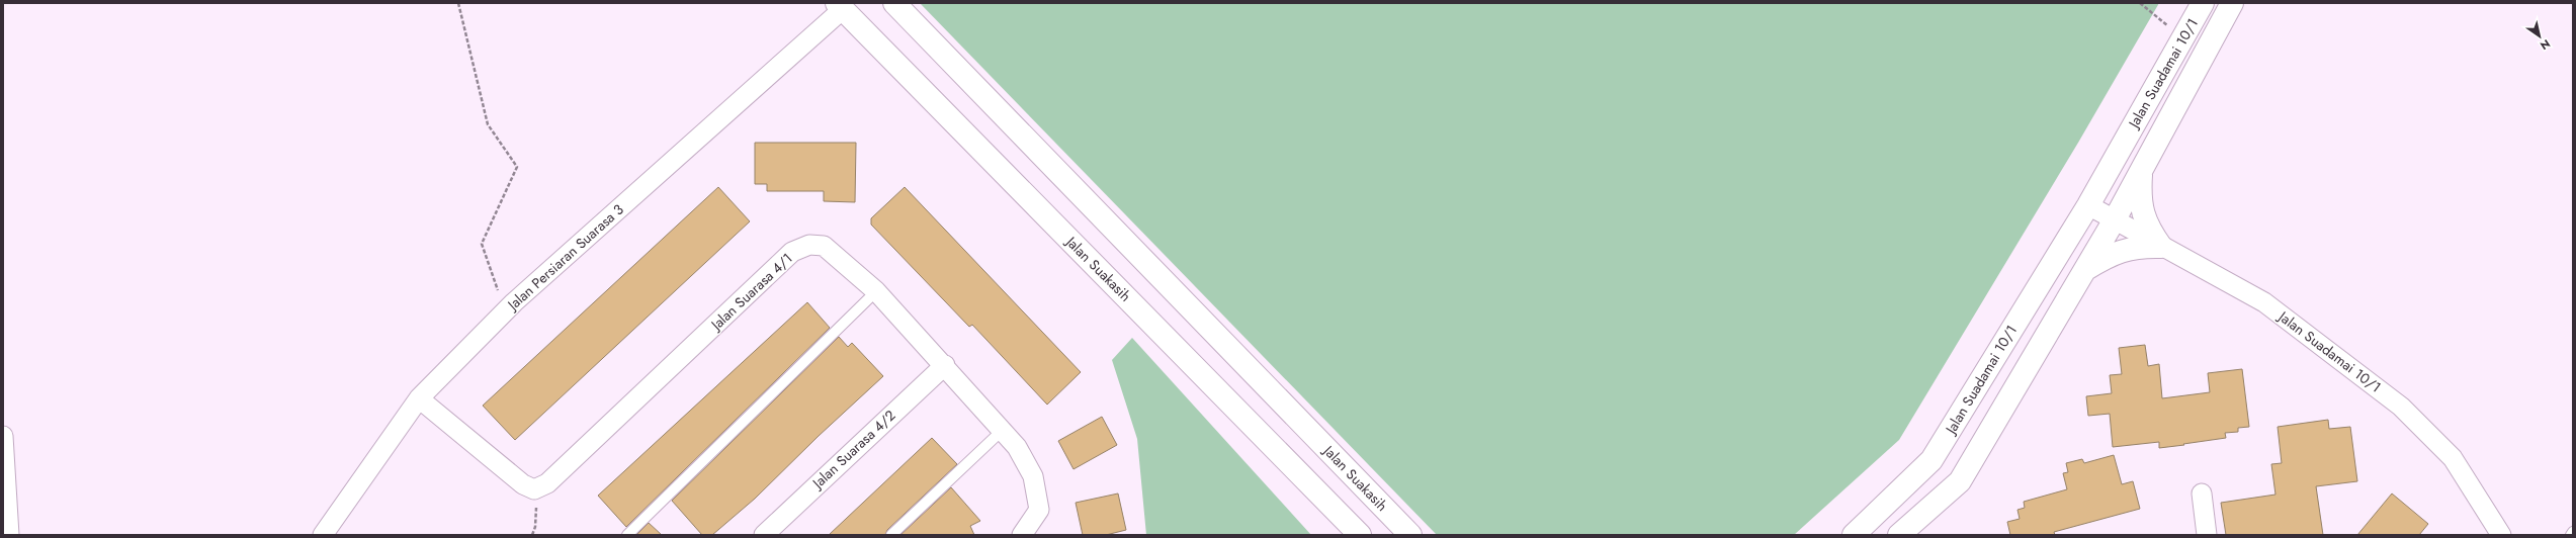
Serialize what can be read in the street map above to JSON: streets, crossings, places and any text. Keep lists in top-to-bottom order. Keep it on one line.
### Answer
{"streets":{"main road":["Jalan Suadamai 10/1","Jalan Suakasih"],"street":["Jalan Persiaran Suarasa 3","Jalan Suarasa 4/1","Jalan Suarasa 4/2"]},"crossings":[["Jalan Persiaran Suarasa 3","Jalan Suakasih"],["Jalan Suarasa 4/1","Jalan Suarasa 4/2"]],"north":"bottom right"}
